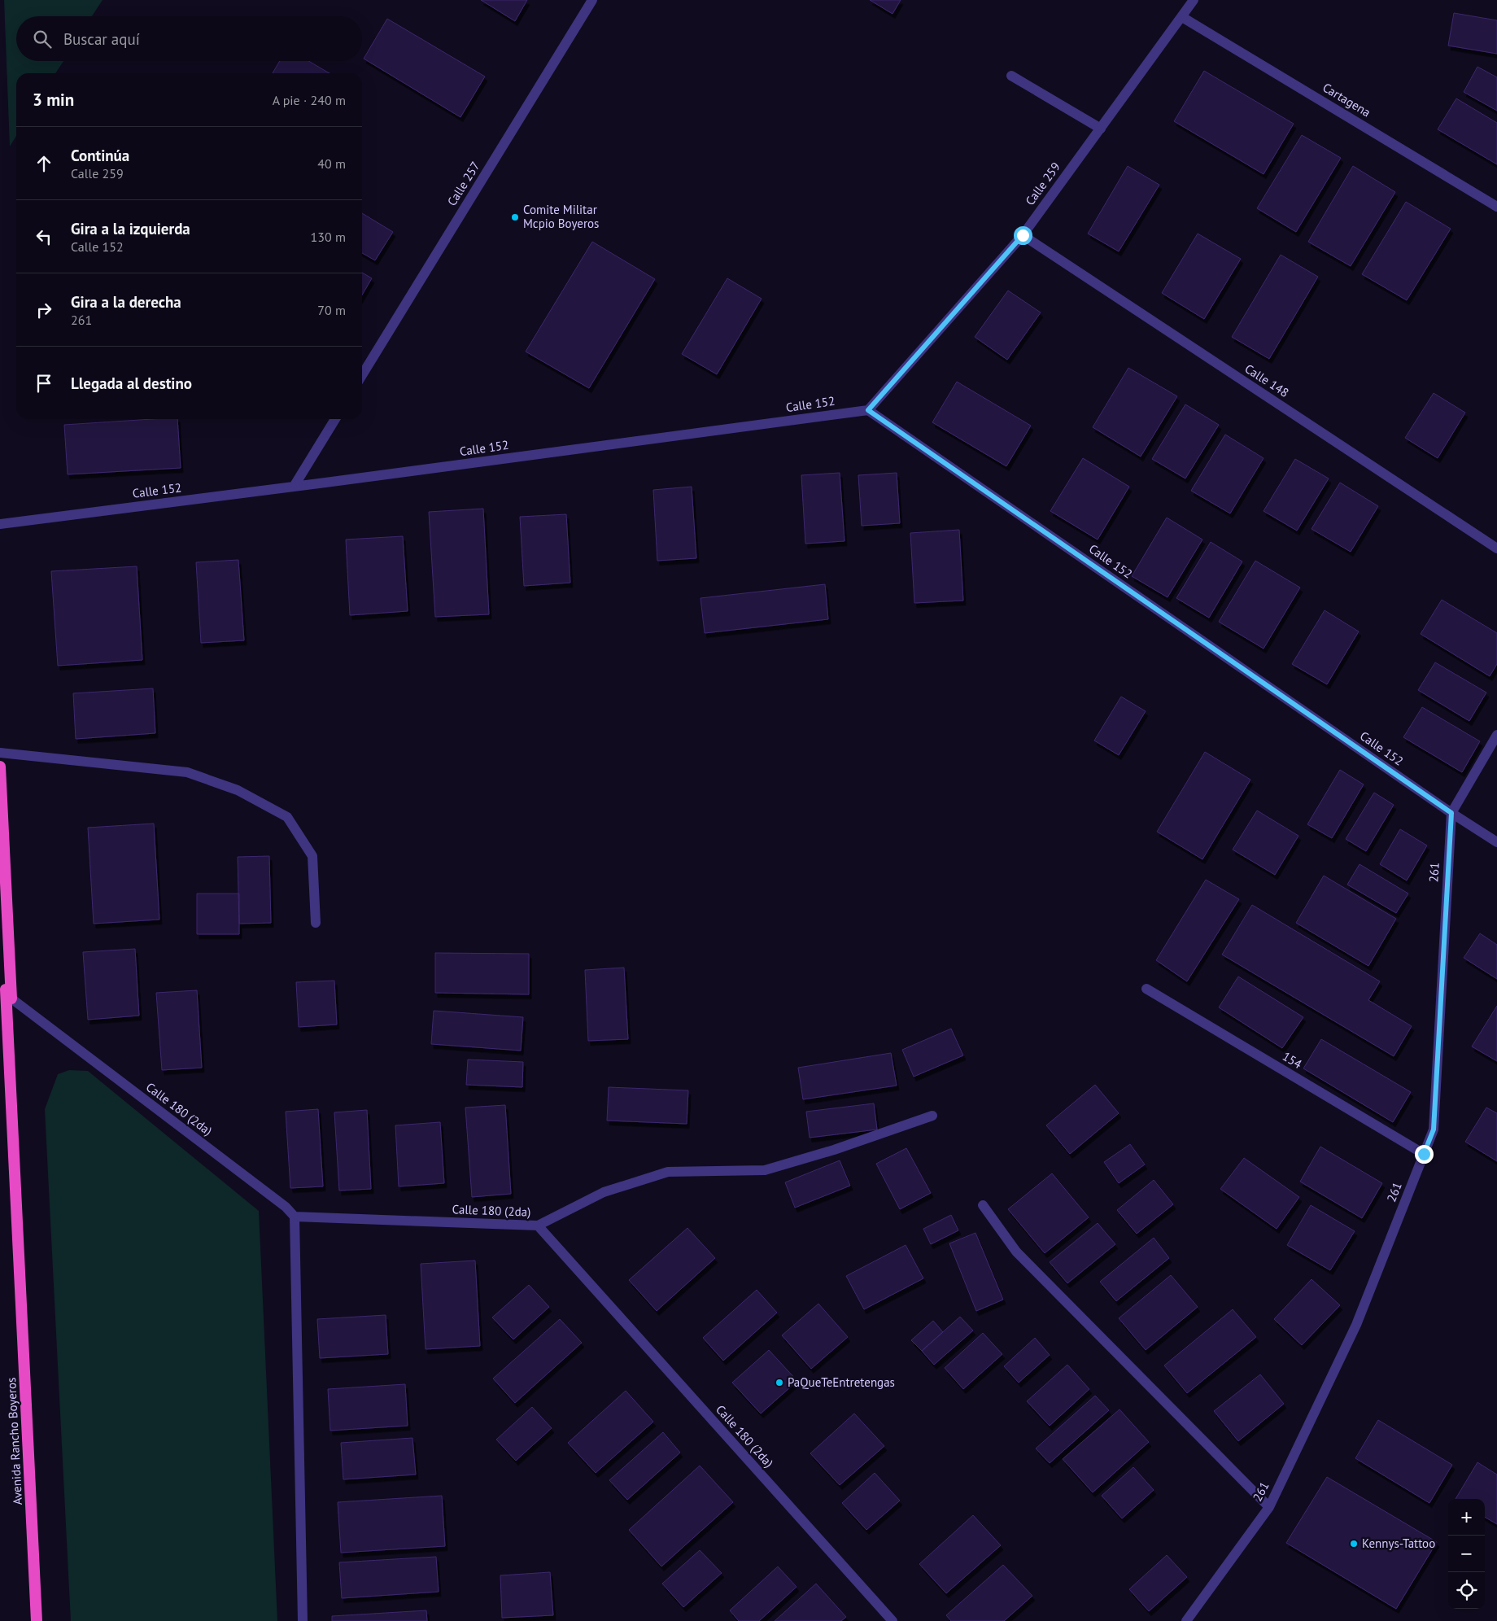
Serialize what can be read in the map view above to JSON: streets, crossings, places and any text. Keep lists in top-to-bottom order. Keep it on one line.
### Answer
{"streets":{"highway":["Avenida Rancho Boyeros"],"street":["Cartagena","Calle 257","Calle 259","Calle 148","Calle 152","261","154","Calle 180 (2da)"]},"crossings":[["Cartagena","Calle 259"],["Calle 259","Calle 148"],["Calle 259","Calle 152"],["Calle 152","261"],["261","154"],["Calle 180 (2da)","Avenida Rancho Boyeros"]],"places":["Comite Militar Mcpio Boyeros","PaQueTeEntretengas","Kennys-Tattoo"],"page":{"search":"Buscar aquí","heading":["3 min","A pie · 240 m"],"list":[["Continúa","Calle 259","40 m"],["Gira a la izquierda","Calle 152","130 m"],["Gira a la derecha","261","70 m"],"Llegada al destino"],"map_buttons":["+","−"]}}
